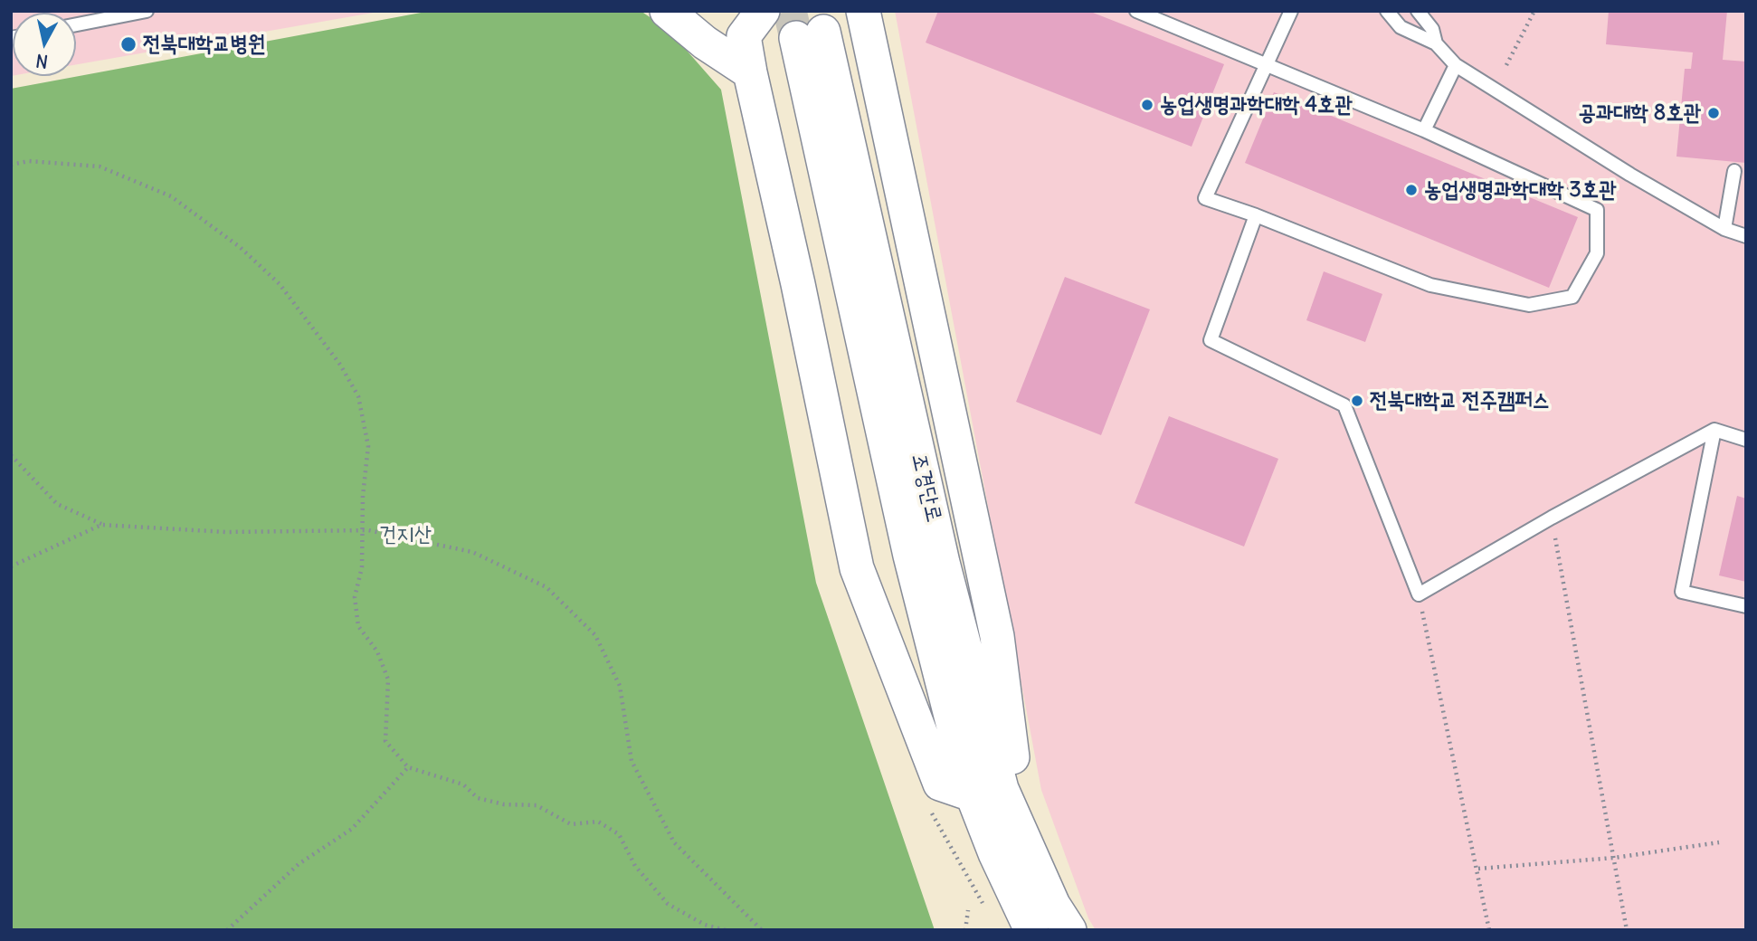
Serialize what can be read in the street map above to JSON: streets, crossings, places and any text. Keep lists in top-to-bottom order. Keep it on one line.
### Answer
{"streets":{"street":["조경단로"]},"parks":["건지산"],"places":["전북대학교병원","농업생명과학대학 4호관","공과대학 8호관","농업생명과학대학 3호관","전북대학교 전주캠퍼스"],"north":"bottom"}
